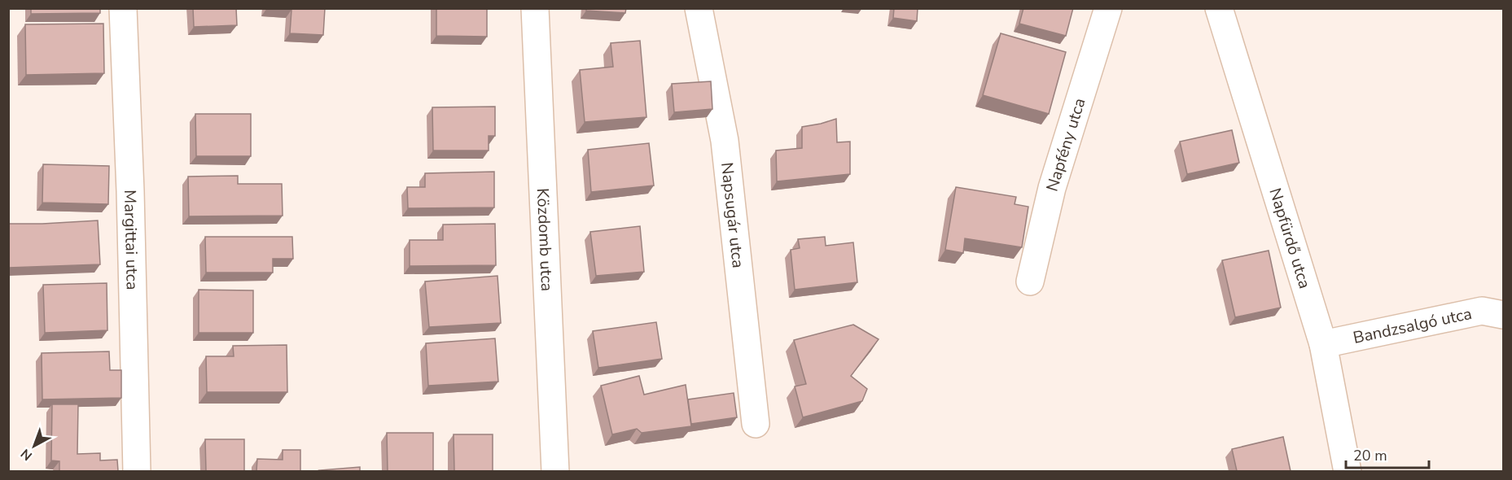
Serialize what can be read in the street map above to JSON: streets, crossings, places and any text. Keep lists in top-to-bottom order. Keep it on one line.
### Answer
{"streets":{"street":["Napfény utca","Napsugár utca","Napfürdő utca","Margittai utca","Közdomb utca","Bandzsalgó utca"]},"crossings":[["Napfürdő utca","Bandzsalgó utca"]],"scale_bar":"20 m","north":"bottom left"}
